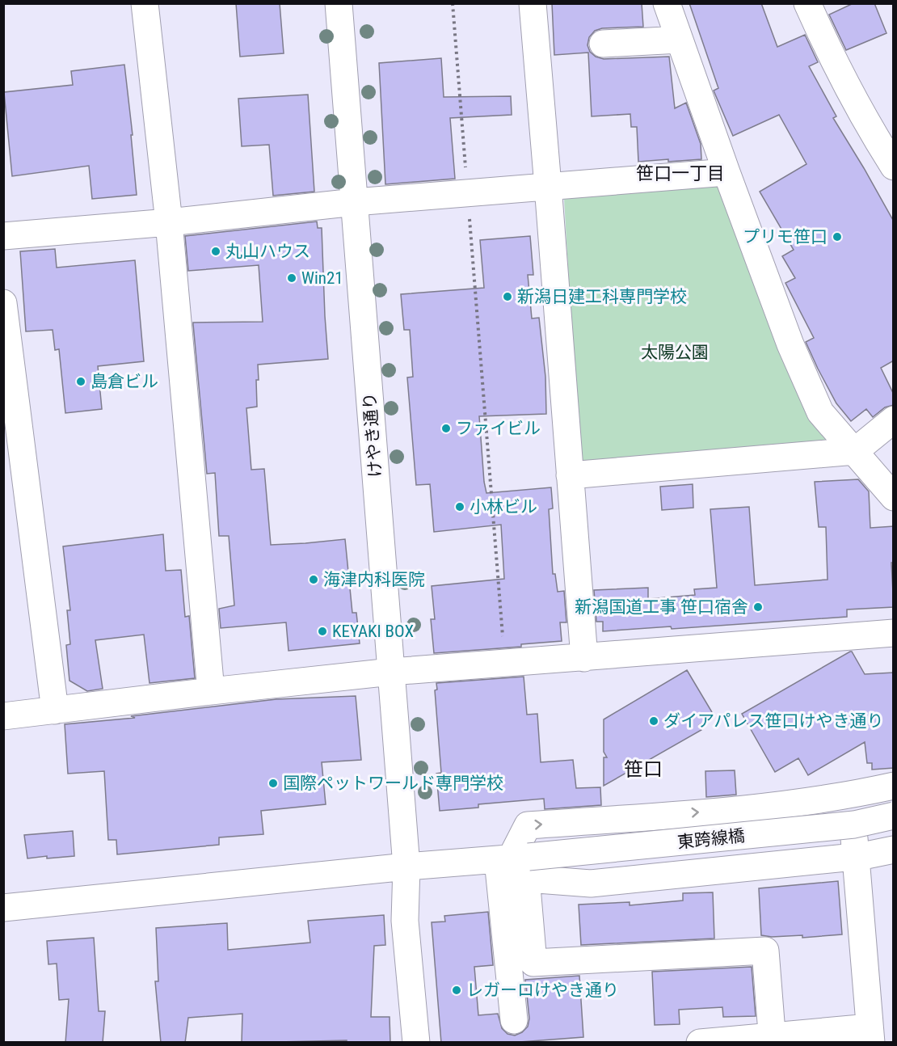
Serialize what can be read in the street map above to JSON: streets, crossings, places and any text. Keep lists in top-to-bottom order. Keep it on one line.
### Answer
{"streets":{"street":["けやき通り","東跨線橋"]},"crossings":[["けやき通り","東跨線橋"]],"districts":["笹口一丁目","笹口"],"parks":["太陽公園"],"places":["プリモ笹口","丸山ハウス","Win21","新潟日建工科専門学校","島倉ビル","ファイビル","小林ビル","海津内科医院","新潟国道工事 笹口宿舎","KEYAKI BOX","ダイアパレス笹口けやき通り","国際ペットワールド専門学校","レガーロけやき通り"]}
